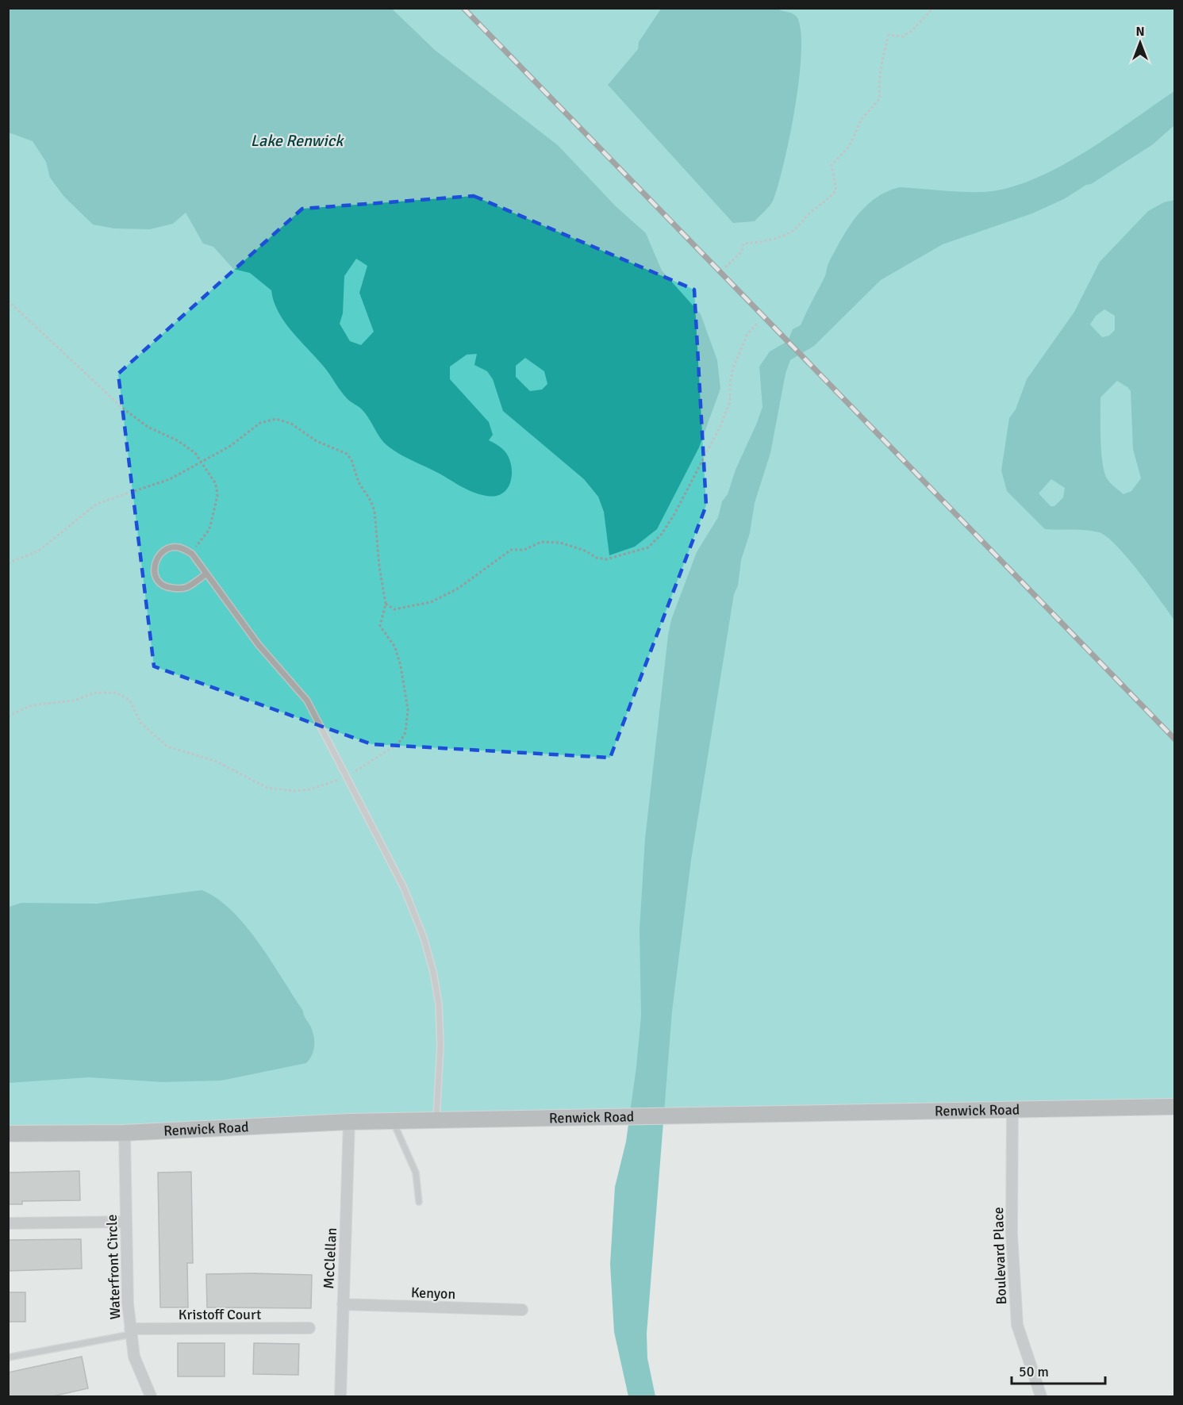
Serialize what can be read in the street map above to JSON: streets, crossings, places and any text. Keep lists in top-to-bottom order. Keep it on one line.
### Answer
{"streets":{"street":["Renwick Road","Boulevard Place","McClellan","Waterfront Circle","Kenyon","Kristoff Court"]},"crossings":[["Renwick Road","Boulevard Place"],["Renwick Road","McClellan"],["Renwick Road","Waterfront Circle"],["McClellan","Kenyon"],["Waterfront Circle","Kristoff Court"]],"water":["Lake Renwick"],"scale_bar":"50 m","north":"top"}
